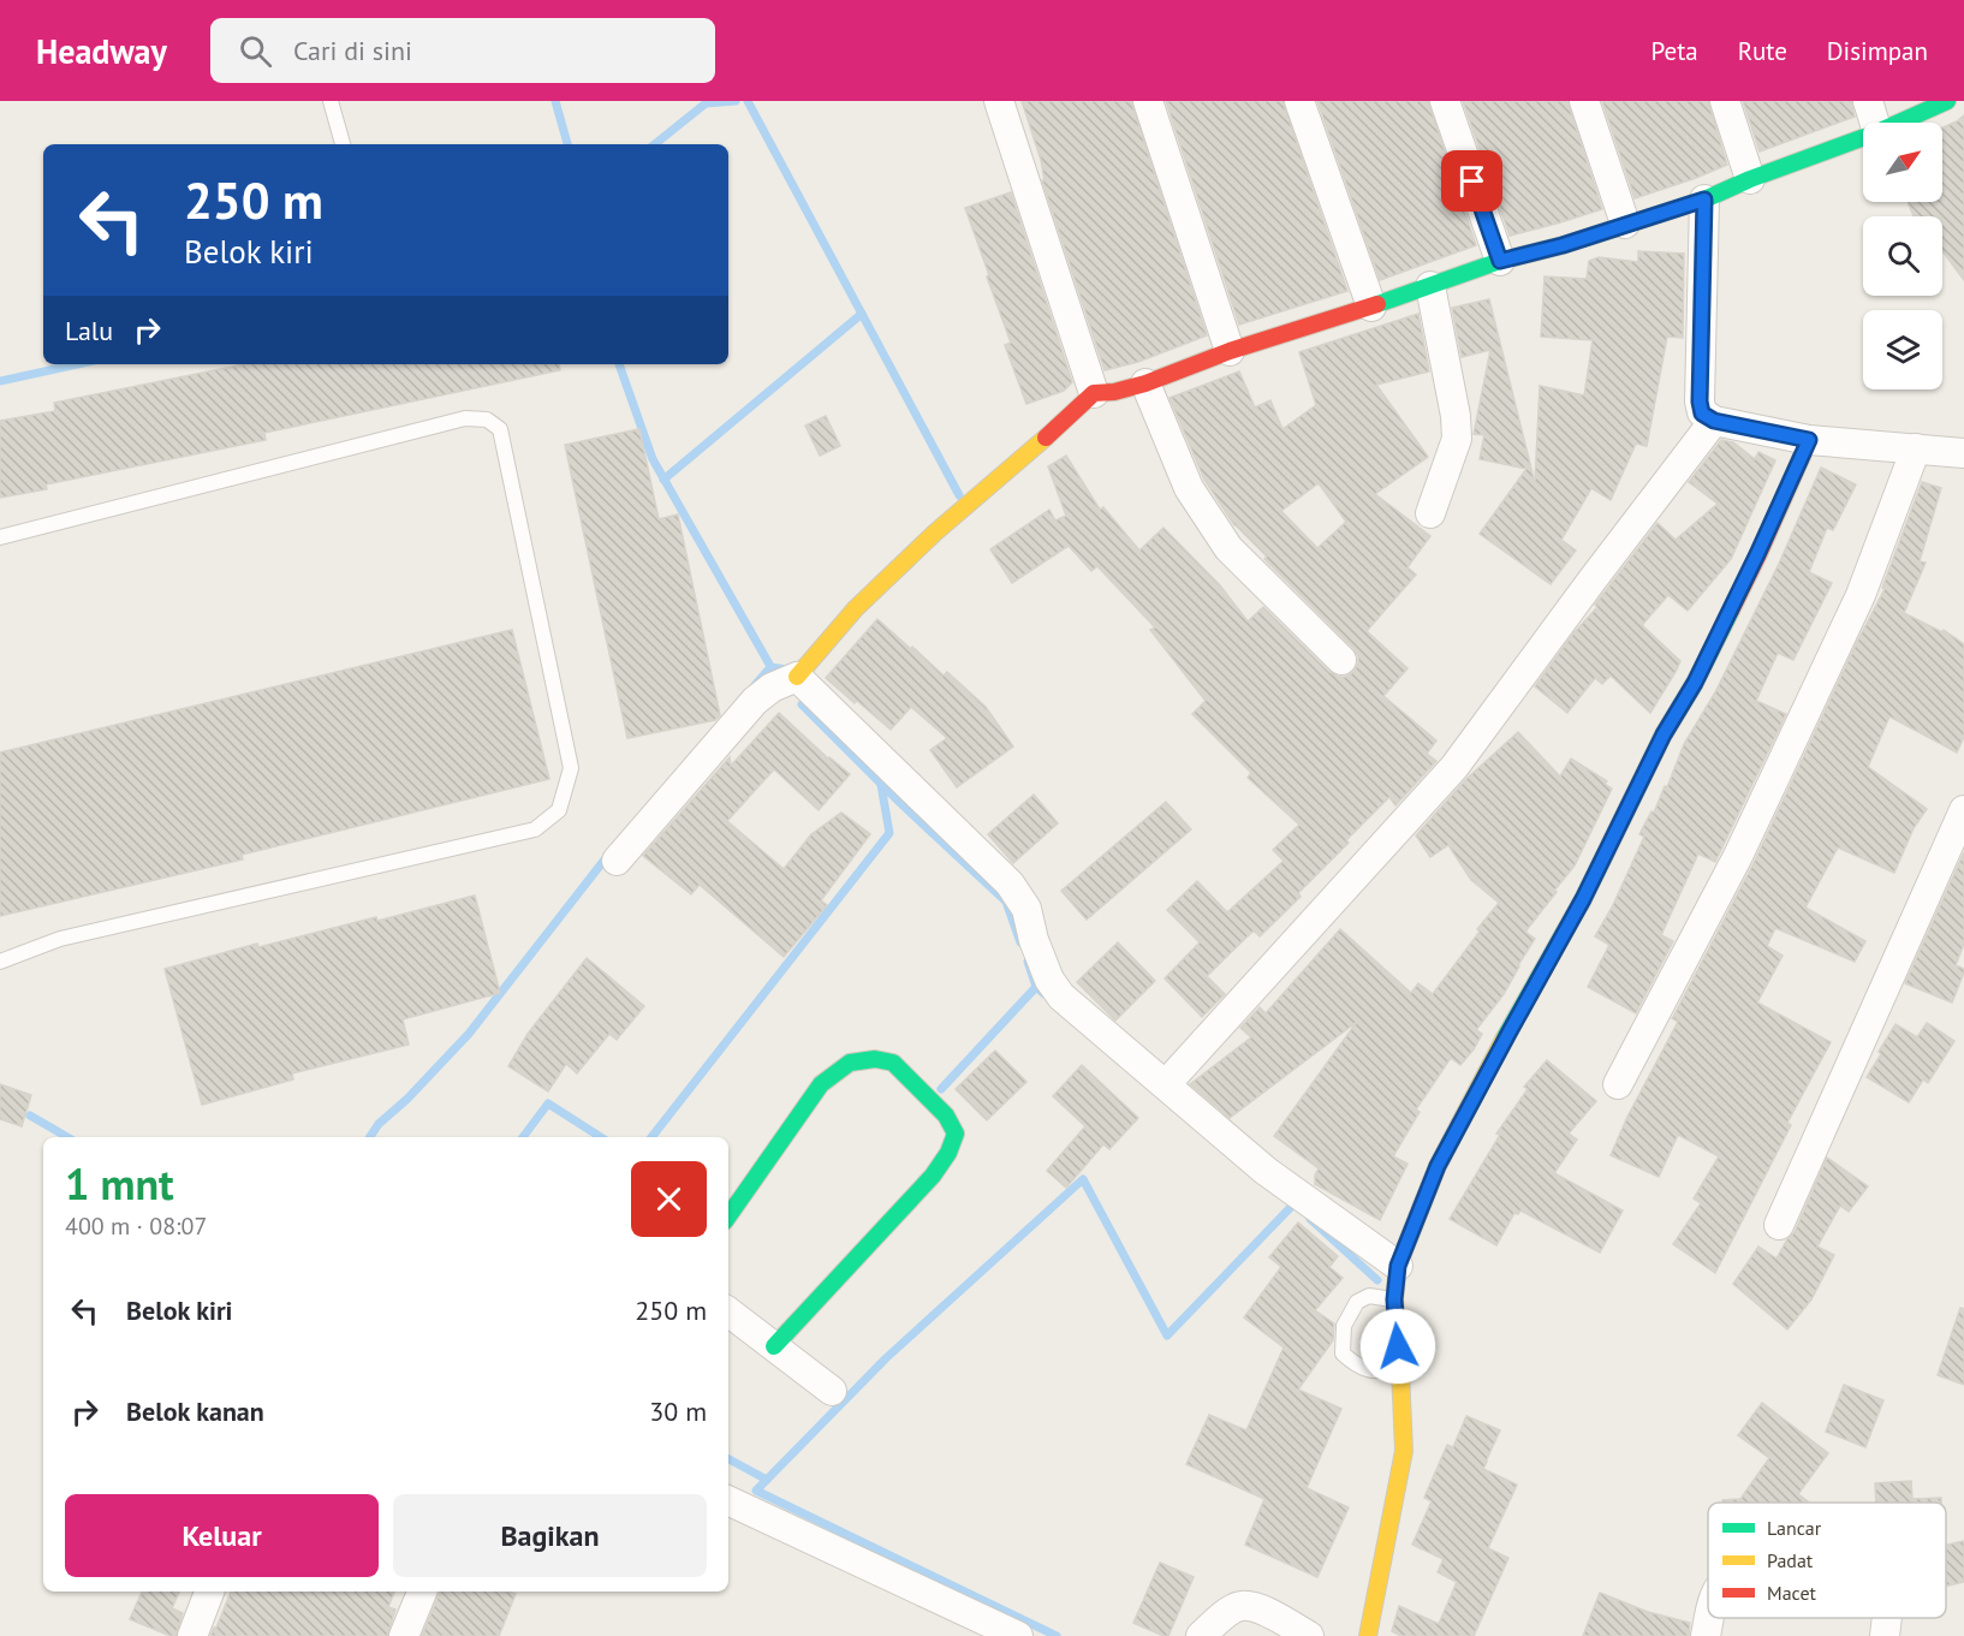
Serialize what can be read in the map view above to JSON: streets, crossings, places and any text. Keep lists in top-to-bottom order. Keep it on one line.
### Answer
{"legend":["Lancar","Padat","Macet"],"north":"top right","page":{"header":"Headway","search":"Cari di sini","nav":["Peta","Rute","Disimpan"],"turn":["250 m","Belok kiri"],"then":"Lalu","heading":["1 mnt","400 m · 08:07"],"list":[{"name":"Belok kiri","value":"250 m"},{"name":"Belok kanan","value":"30 m"}],"buttons":["Keluar","Bagikan"]}}
